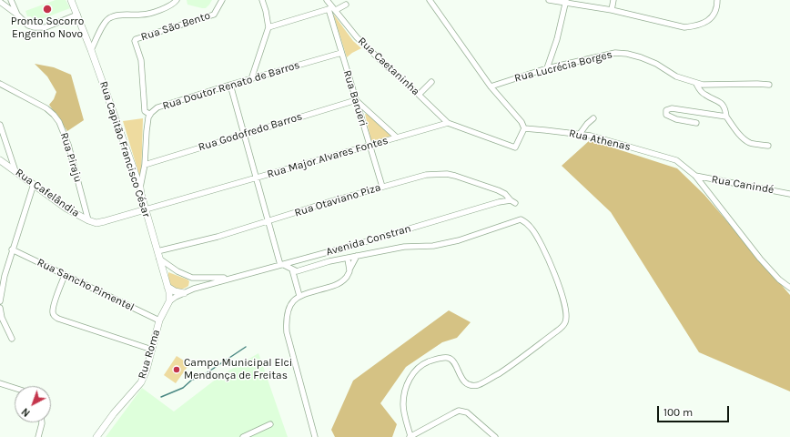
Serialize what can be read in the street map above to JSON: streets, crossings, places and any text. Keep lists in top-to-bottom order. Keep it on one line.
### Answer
{"streets":{"street":["Rua São Bento","Rua Caetaninha","Rua Lucrécia Borges","Rua Doutor Renato de Barros","Rua Barueri","Rua Godofredo Barros","Rua Athenas","Rua Capitão Francisco César","Rua Piraju","Rua Major Alvares Fontes","Rua Canindé","Rua Cafelândia","Rua Otaviano Piza","Avenida Constran","Rua Sancho Pimentel","Rua Roma"]},"crossings":[["Rua São Bento","Rua Doutor Renato de Barros"],["Rua Caetaninha","Rua Barueri"],["Rua Caetaninha","Rua Major Alvares Fontes"],["Rua Doutor Renato de Barros","Rua Barueri"],["Rua Doutor Renato de Barros","Rua Godofredo Barros"],["Rua Doutor Renato de Barros","Rua Capitão Francisco César"],["Rua Barueri","Rua Godofredo Barros"],["Rua Barueri","Rua Major Alvares Fontes"],["Rua Barueri","Rua Otaviano Piza"],["Rua Athenas","Rua Canindé"],["Rua Capitão Francisco César","Rua Major Alvares Fontes"],["Rua Capitão Francisco César","Rua Cafelândia"],["Rua Capitão Francisco César","Rua Otaviano Piza"],["Rua Capitão Francisco César","Avenida Constran"],["Rua Capitão Francisco César","Rua Roma"],["Rua Piraju","Rua Cafelândia"],["Rua Major Alvares Fontes","Rua Cafelândia"],["Rua Otaviano Piza","Avenida Constran"],["Avenida Constran","Rua Roma"],["Rua Sancho Pimentel","Rua Roma"]],"places":["Pronto Socorro Engenho Novo","Campo Municipal Elci Mendonça de Freitas"],"scale_bar":"100 m","north":"bottom left"}
